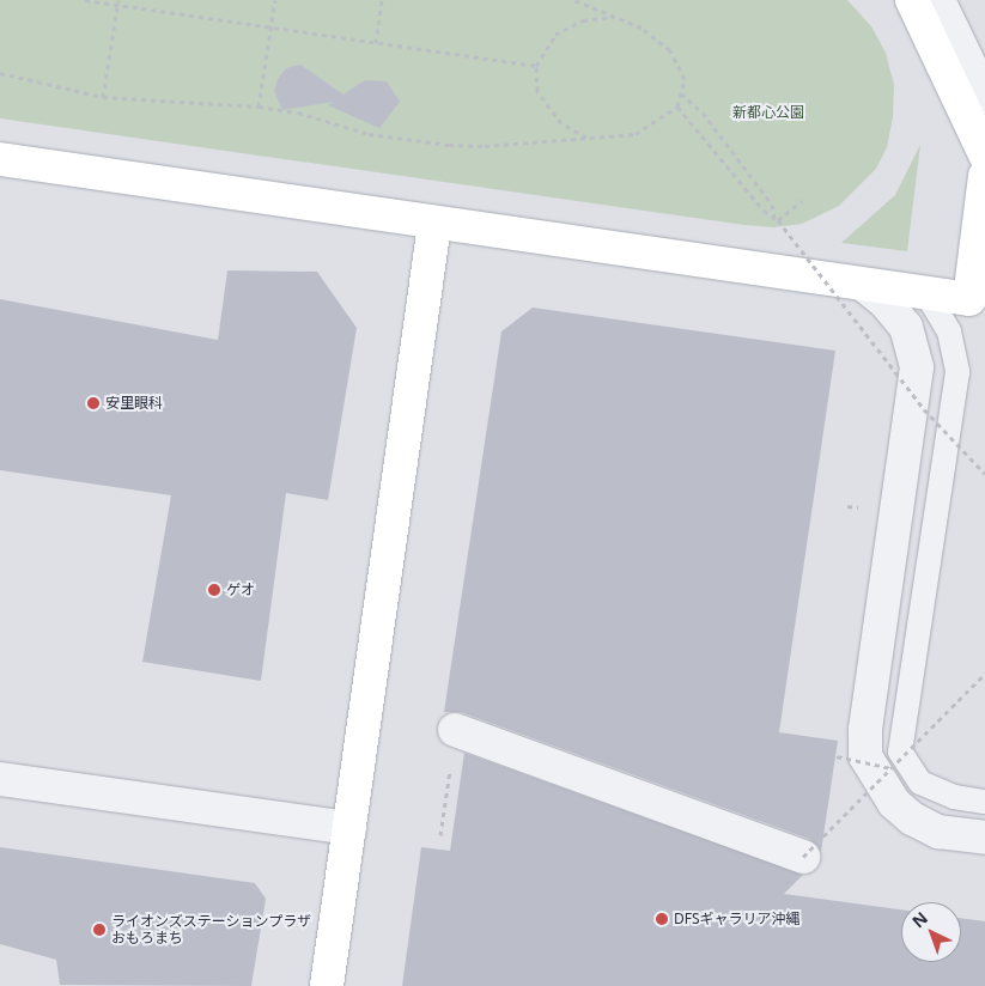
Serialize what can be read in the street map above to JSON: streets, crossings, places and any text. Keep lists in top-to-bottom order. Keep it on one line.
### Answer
{"parks":["新都心公園"],"places":["安里眼科","ゲオ","DFSギャラリア沖縄","ライオンズステーションプラザ おもろまち"],"north":"top left"}
